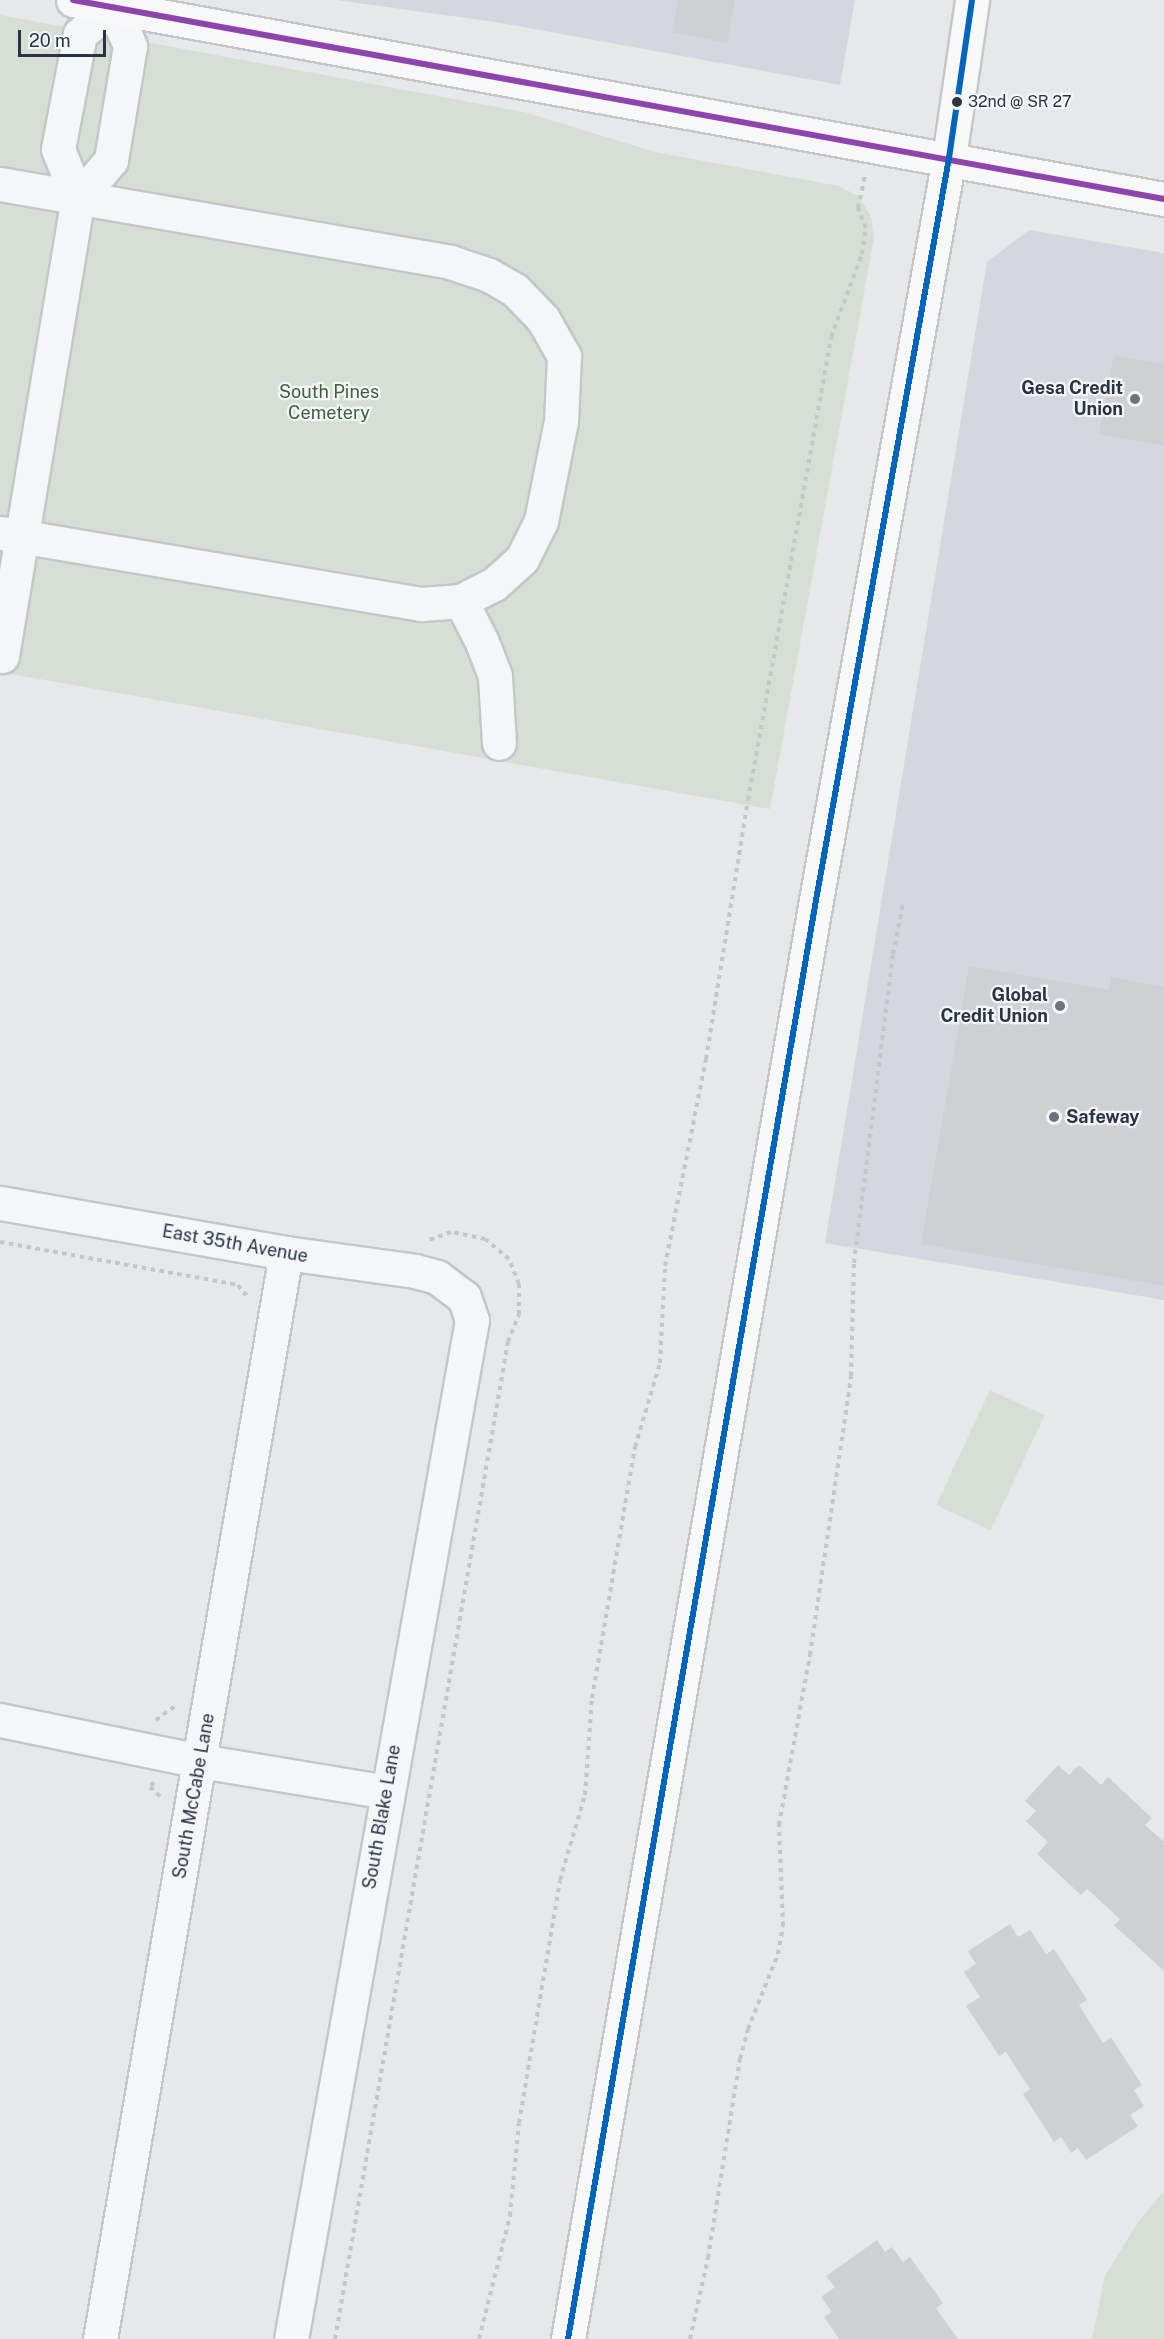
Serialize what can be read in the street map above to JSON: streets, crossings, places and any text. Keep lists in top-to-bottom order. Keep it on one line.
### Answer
{"streets":{"street":["East 35th Avenue","South McCabe Lane","South Blake Lane"]},"crossings":[["East 35th Avenue","South McCabe Lane"],["East 35th Avenue","South Blake Lane"]],"parks":["South Pines Cemetery"],"places":["32nd @ SR 27","Gesa Credit Union","Global Credit Union","Safeway"],"scale_bar":"20 m"}
